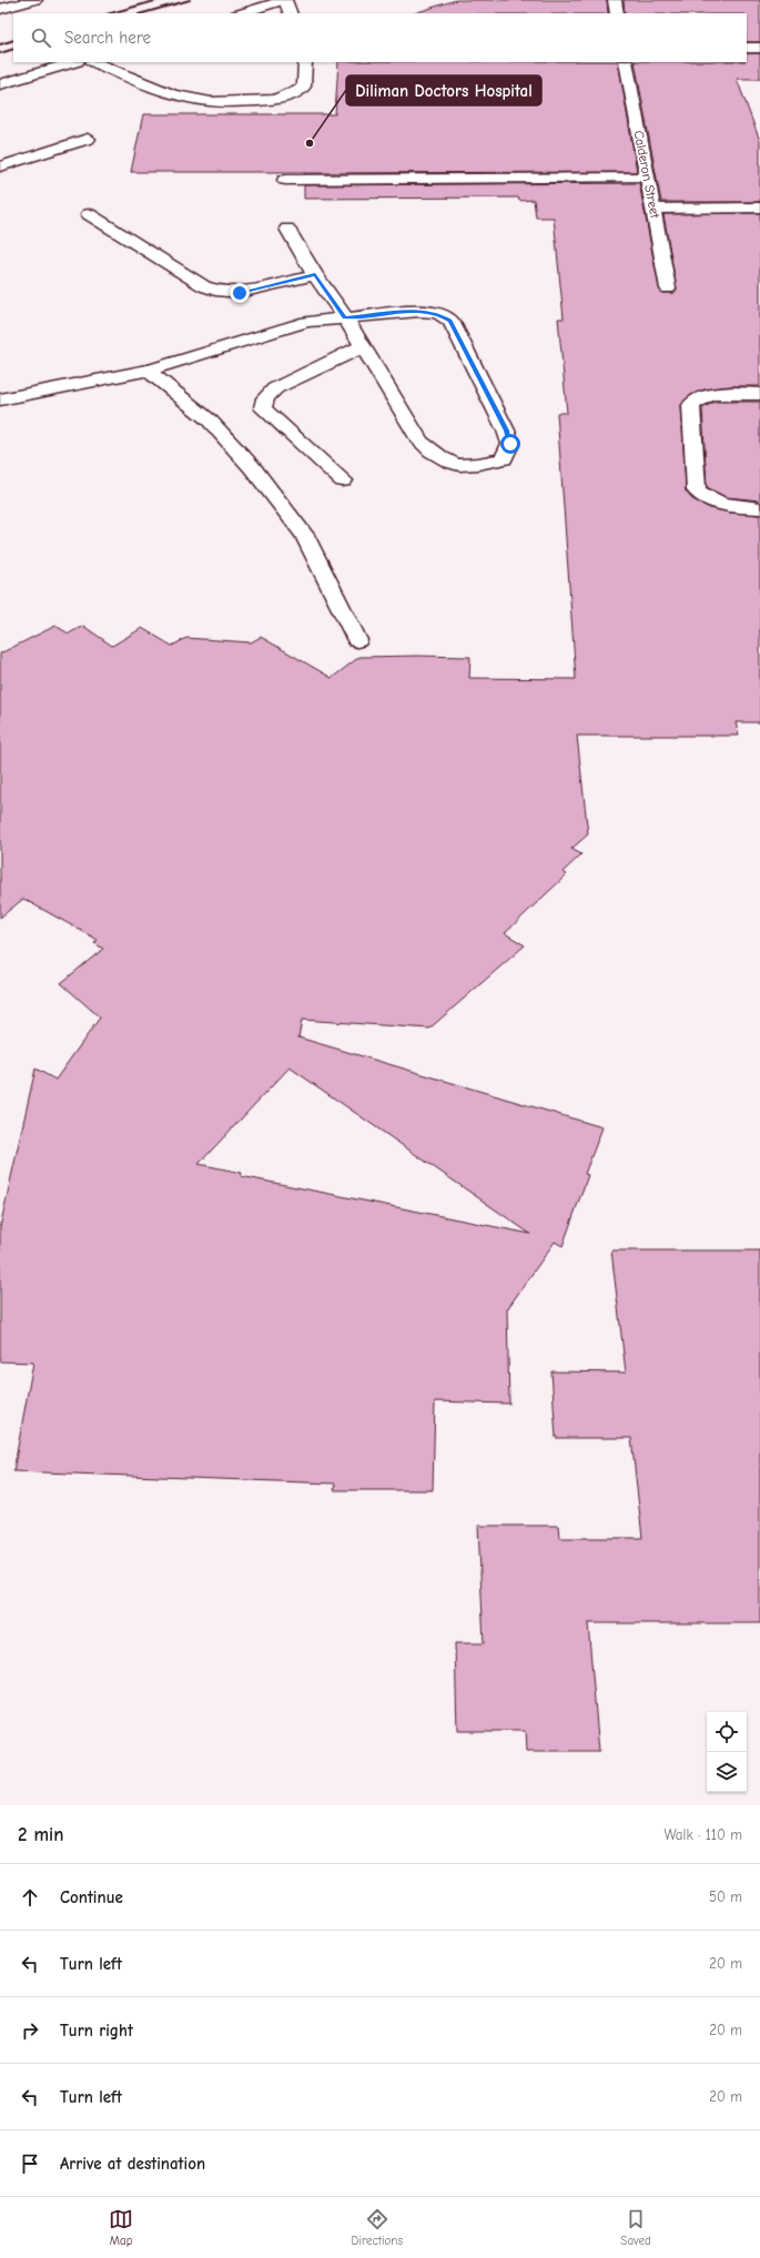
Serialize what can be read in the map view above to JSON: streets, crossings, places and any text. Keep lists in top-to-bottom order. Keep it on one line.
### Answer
{"streets":{"street":["Calderon Street"]},"places":["Diliman Doctors Hospital"],"page":{"search":"Search here","heading":["2 min","Walk · 110 m"],"list":[["Continue","50 m"],["Turn left","20 m"],["Turn right","20 m"],["Turn left","20 m"],"Arrive at destination"],"nav":["Map","Directions","Saved"]}}
